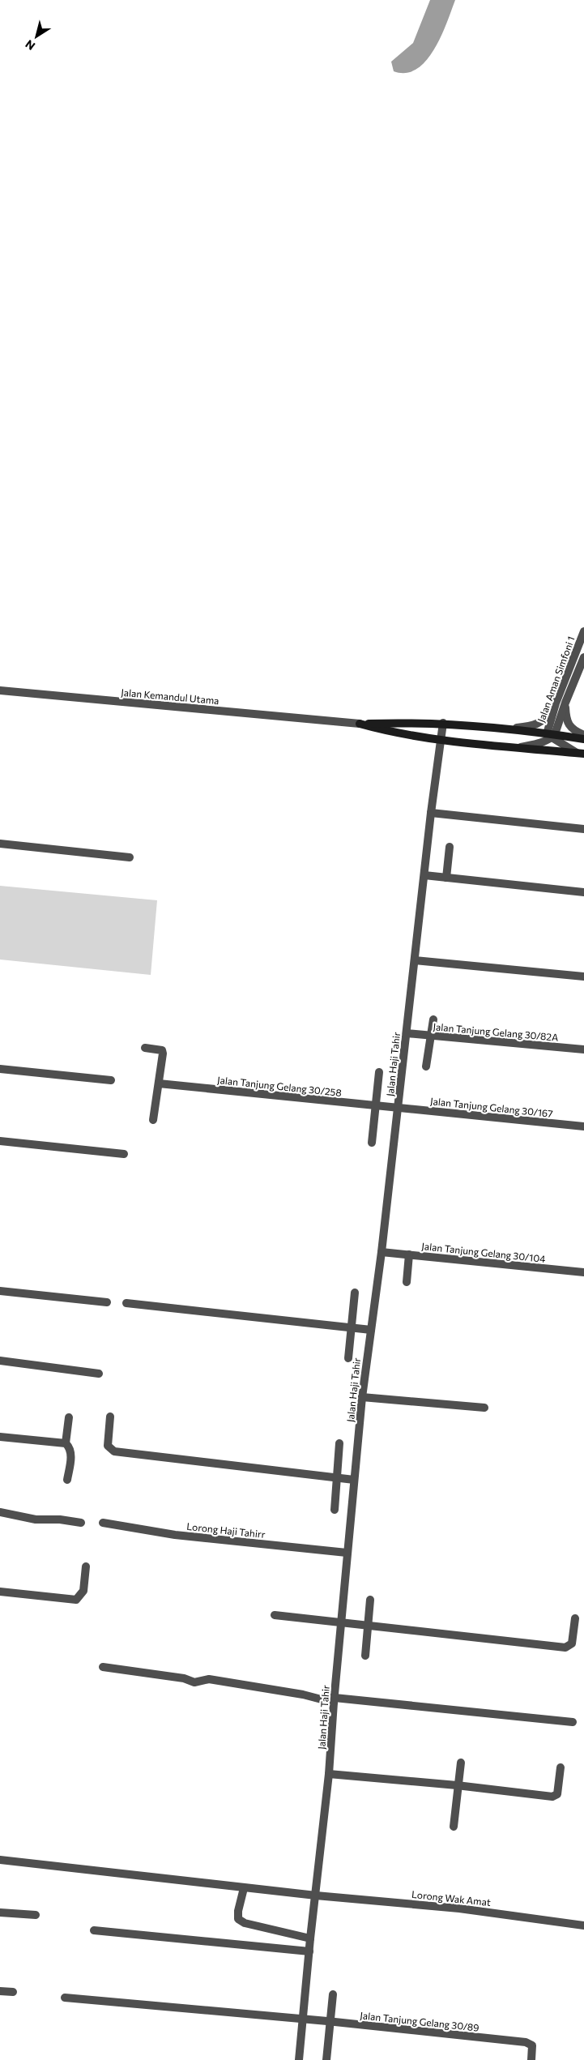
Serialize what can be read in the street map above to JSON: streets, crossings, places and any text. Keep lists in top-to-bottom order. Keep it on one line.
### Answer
{"streets":{"street":["Jalan Aman Simfoni 1","Jalan Kemandul Utama","Jalan Tanjung Gelang 30/82A","Jalan Haji Tahir","Jalan Tanjung Gelang 30/258","Jalan Tanjung Gelang 30/167","Jalan Tanjung Gelang 30/104","Lorong Haji Tahirr","Lorong Wak Amat","Jalan Tanjung Gelang 30/89"]},"crossings":[["Jalan Tanjung Gelang 30/82A","Jalan Haji Tahir"],["Jalan Haji Tahir","Jalan Tanjung Gelang 30/258"],["Jalan Haji Tahir","Jalan Tanjung Gelang 30/167"],["Jalan Haji Tahir","Jalan Tanjung Gelang 30/104"],["Jalan Haji Tahir","Lorong Haji Tahirr"],["Jalan Haji Tahir","Lorong Wak Amat"],["Jalan Haji Tahir","Jalan Tanjung Gelang 30/89"],["Jalan Tanjung Gelang 30/258","Jalan Tanjung Gelang 30/167"]],"north":"bottom left"}
